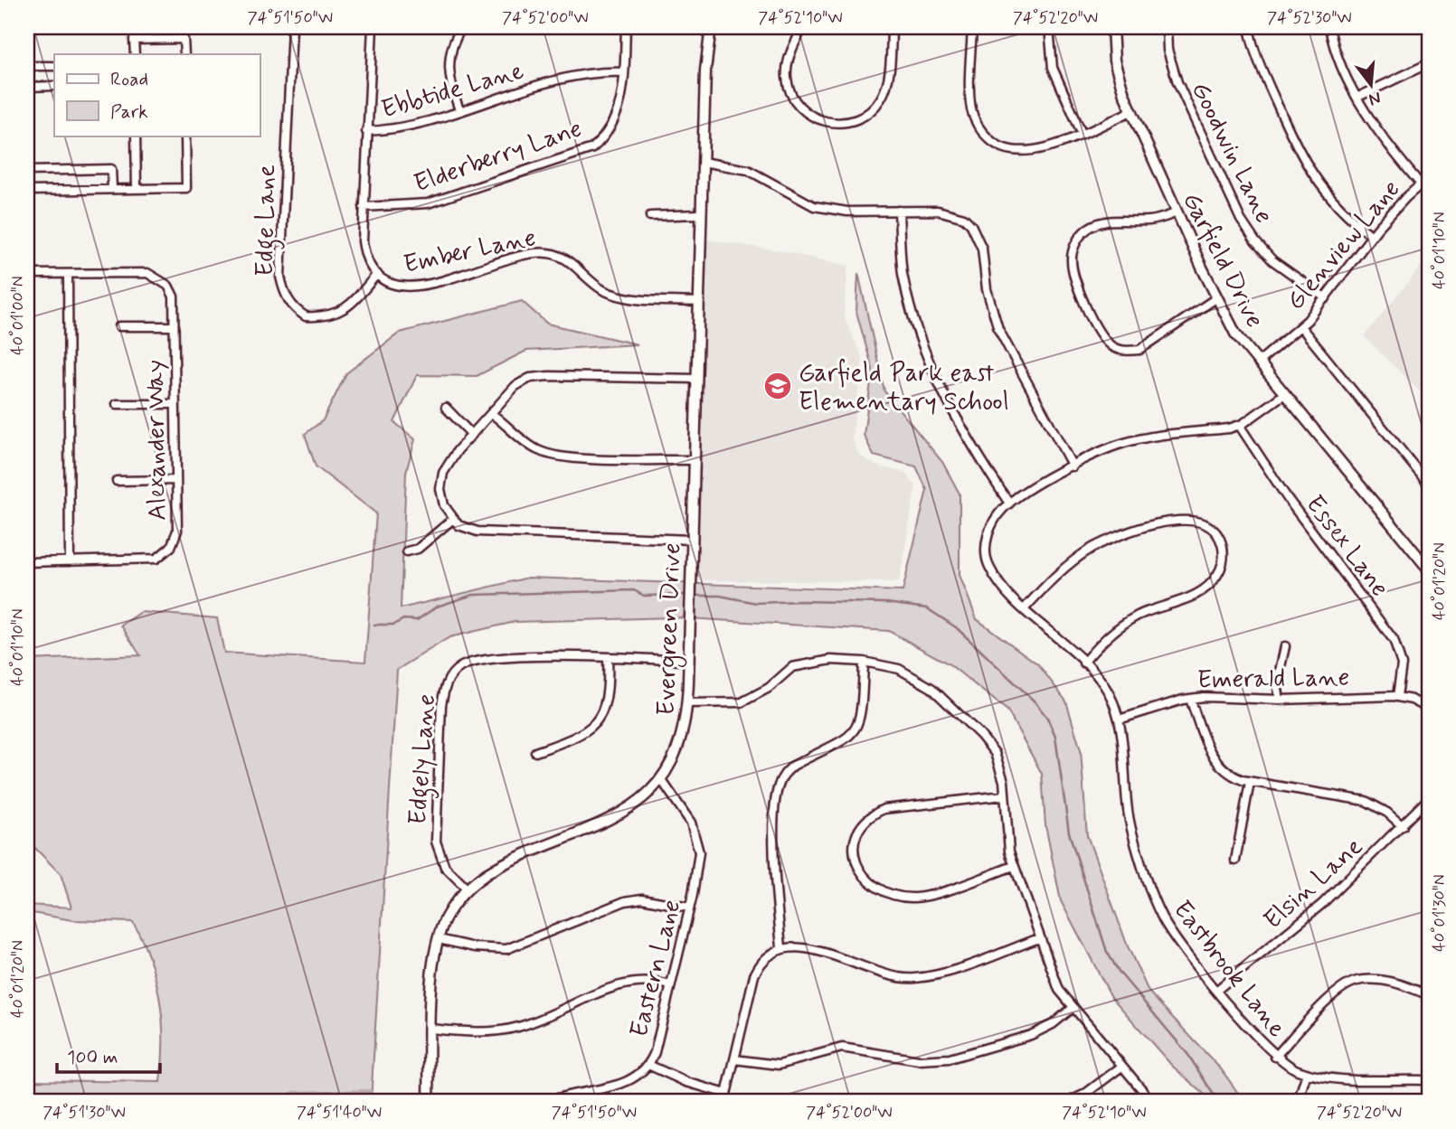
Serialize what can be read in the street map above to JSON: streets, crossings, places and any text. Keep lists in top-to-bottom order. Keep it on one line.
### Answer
{"streets":{"street":["Ebbtide Lane","Goodwin Lane","Elderberry Lane","Edge Lane","Glenview Lane","Ember Lane","Garfield Drive","Alexander Way","Essex Lane","Evergreen Drive","Emerald Lane","Edgely Lane","Elsin Lane","Eastern Lane","Eastbrook Lane"]},"crossings":[["Ebbtide Lane","Elderberry Lane"],["Ebbtide Lane","Ember Lane"],["Goodwin Lane","Glenview Lane"],["Elderberry Lane","Ember Lane"],["Edge Lane","Ember Lane"],["Glenview Lane","Garfield Drive"],["Ember Lane","Evergreen Drive"],["Garfield Drive","Eastbrook Lane"],["Essex Lane","Emerald Lane"],["Essex Lane","Eastbrook Lane"],["Evergreen Drive","Edgely Lane"],["Evergreen Drive","Eastern Lane"],["Emerald Lane","Eastbrook Lane"],["Elsin Lane","Eastbrook Lane"]],"places":{"school or university":["Garfield Park east Elementary School"]},"legend":["Road","Park"],"scale_bar":"100 m","north":"bottom","coordinates":["74°51'50\"W","74°52'00\"W","74°52'10\"W","74°52'20\"W","74°52'30\"W","40°01'10\"N","40°01'00\"N","40°01'20\"N","40°01'30\"N","74°51'30\"W","74°51'40\"W"]}
